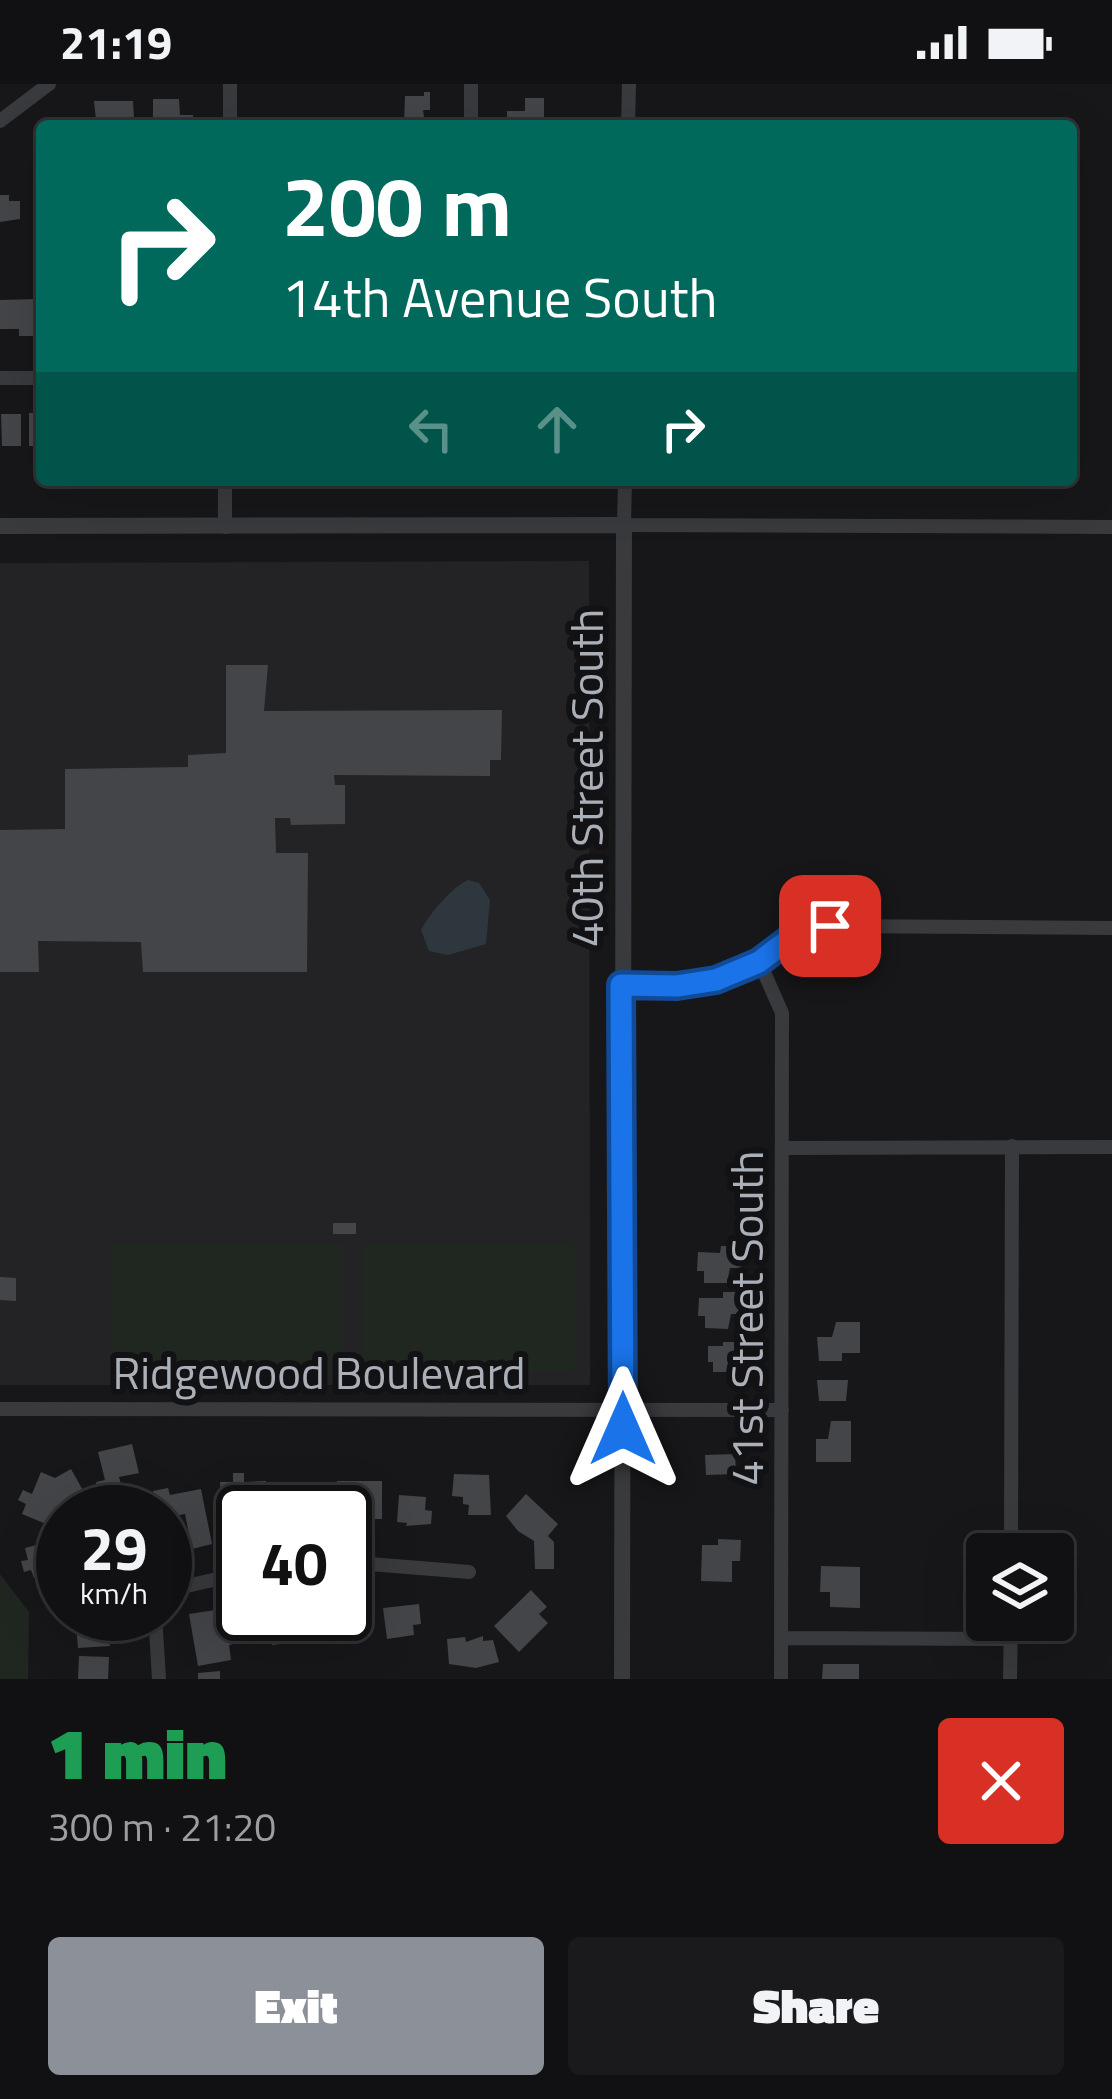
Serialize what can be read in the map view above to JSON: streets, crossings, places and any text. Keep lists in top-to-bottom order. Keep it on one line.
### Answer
{"streets":{"street":["40th Street South","41st Street South","Ridgewood Boulevard"]},"crossings":[["40th Street South","Ridgewood Boulevard"],["41st Street South","Ridgewood Boulevard"]],"page":{"status":"21:19","turn":["200 m","14th Avenue South"],"speed":"29 km/h","limit":"40","heading":["1 min","300 m · 21:20"],"buttons":["Exit","Share"]}}
